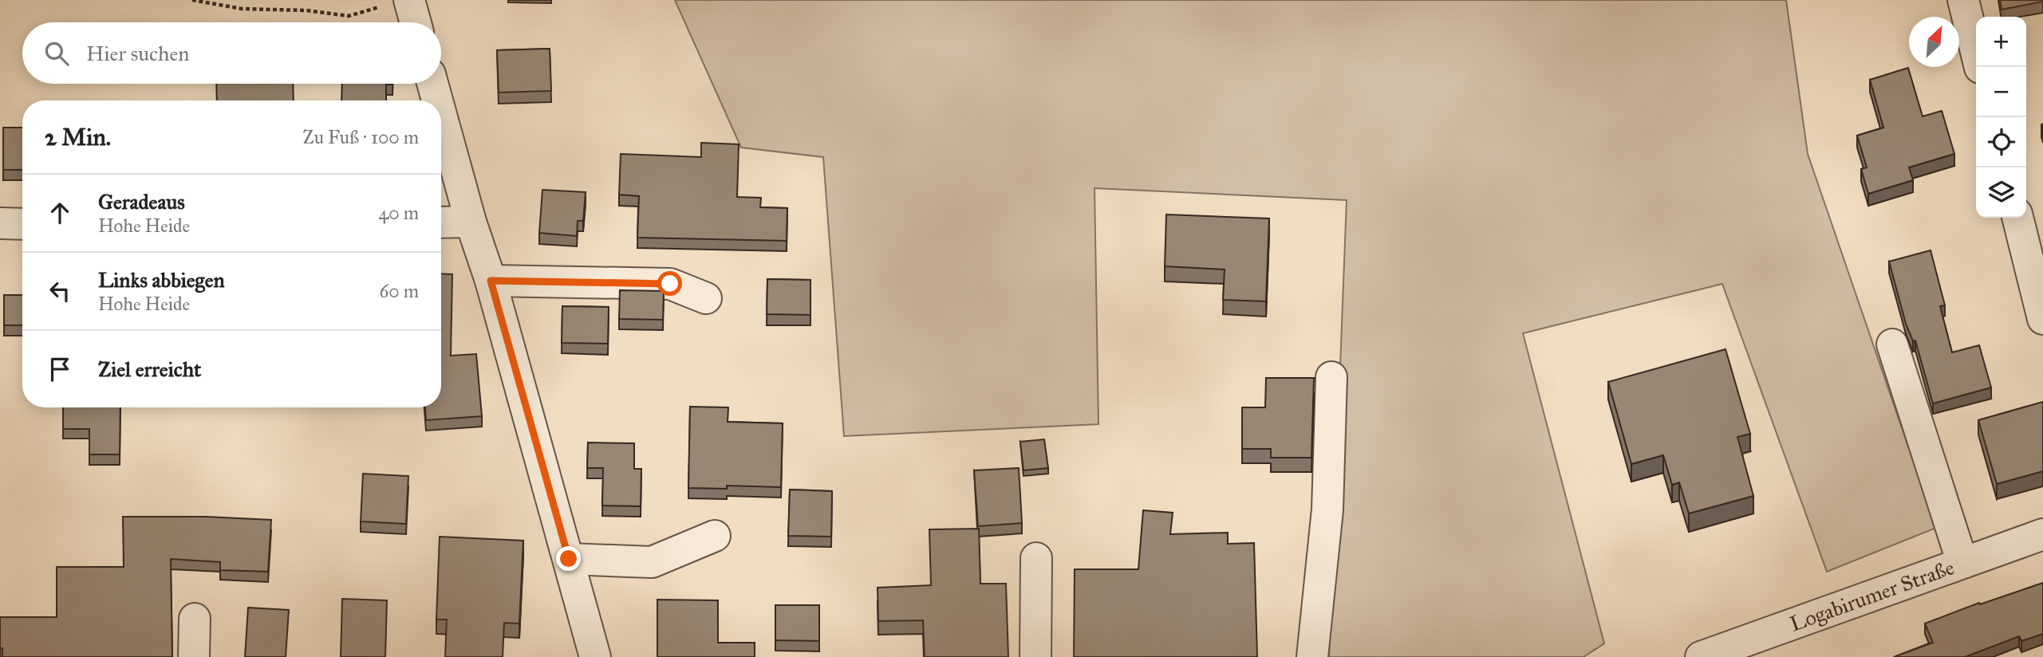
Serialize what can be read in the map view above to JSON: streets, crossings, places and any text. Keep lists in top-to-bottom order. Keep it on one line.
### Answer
{"streets":{"street":["Logabirumer Straße"]},"north":"top right","page":{"map_buttons":["+","−"],"search":"Hier suchen","heading":["2 Min.","Zu Fuß · 100 m"],"list":[["Geradeaus","Hohe Heide","40 m"],["Links abbiegen","Hohe Heide","60 m"],"Ziel erreicht"]}}
